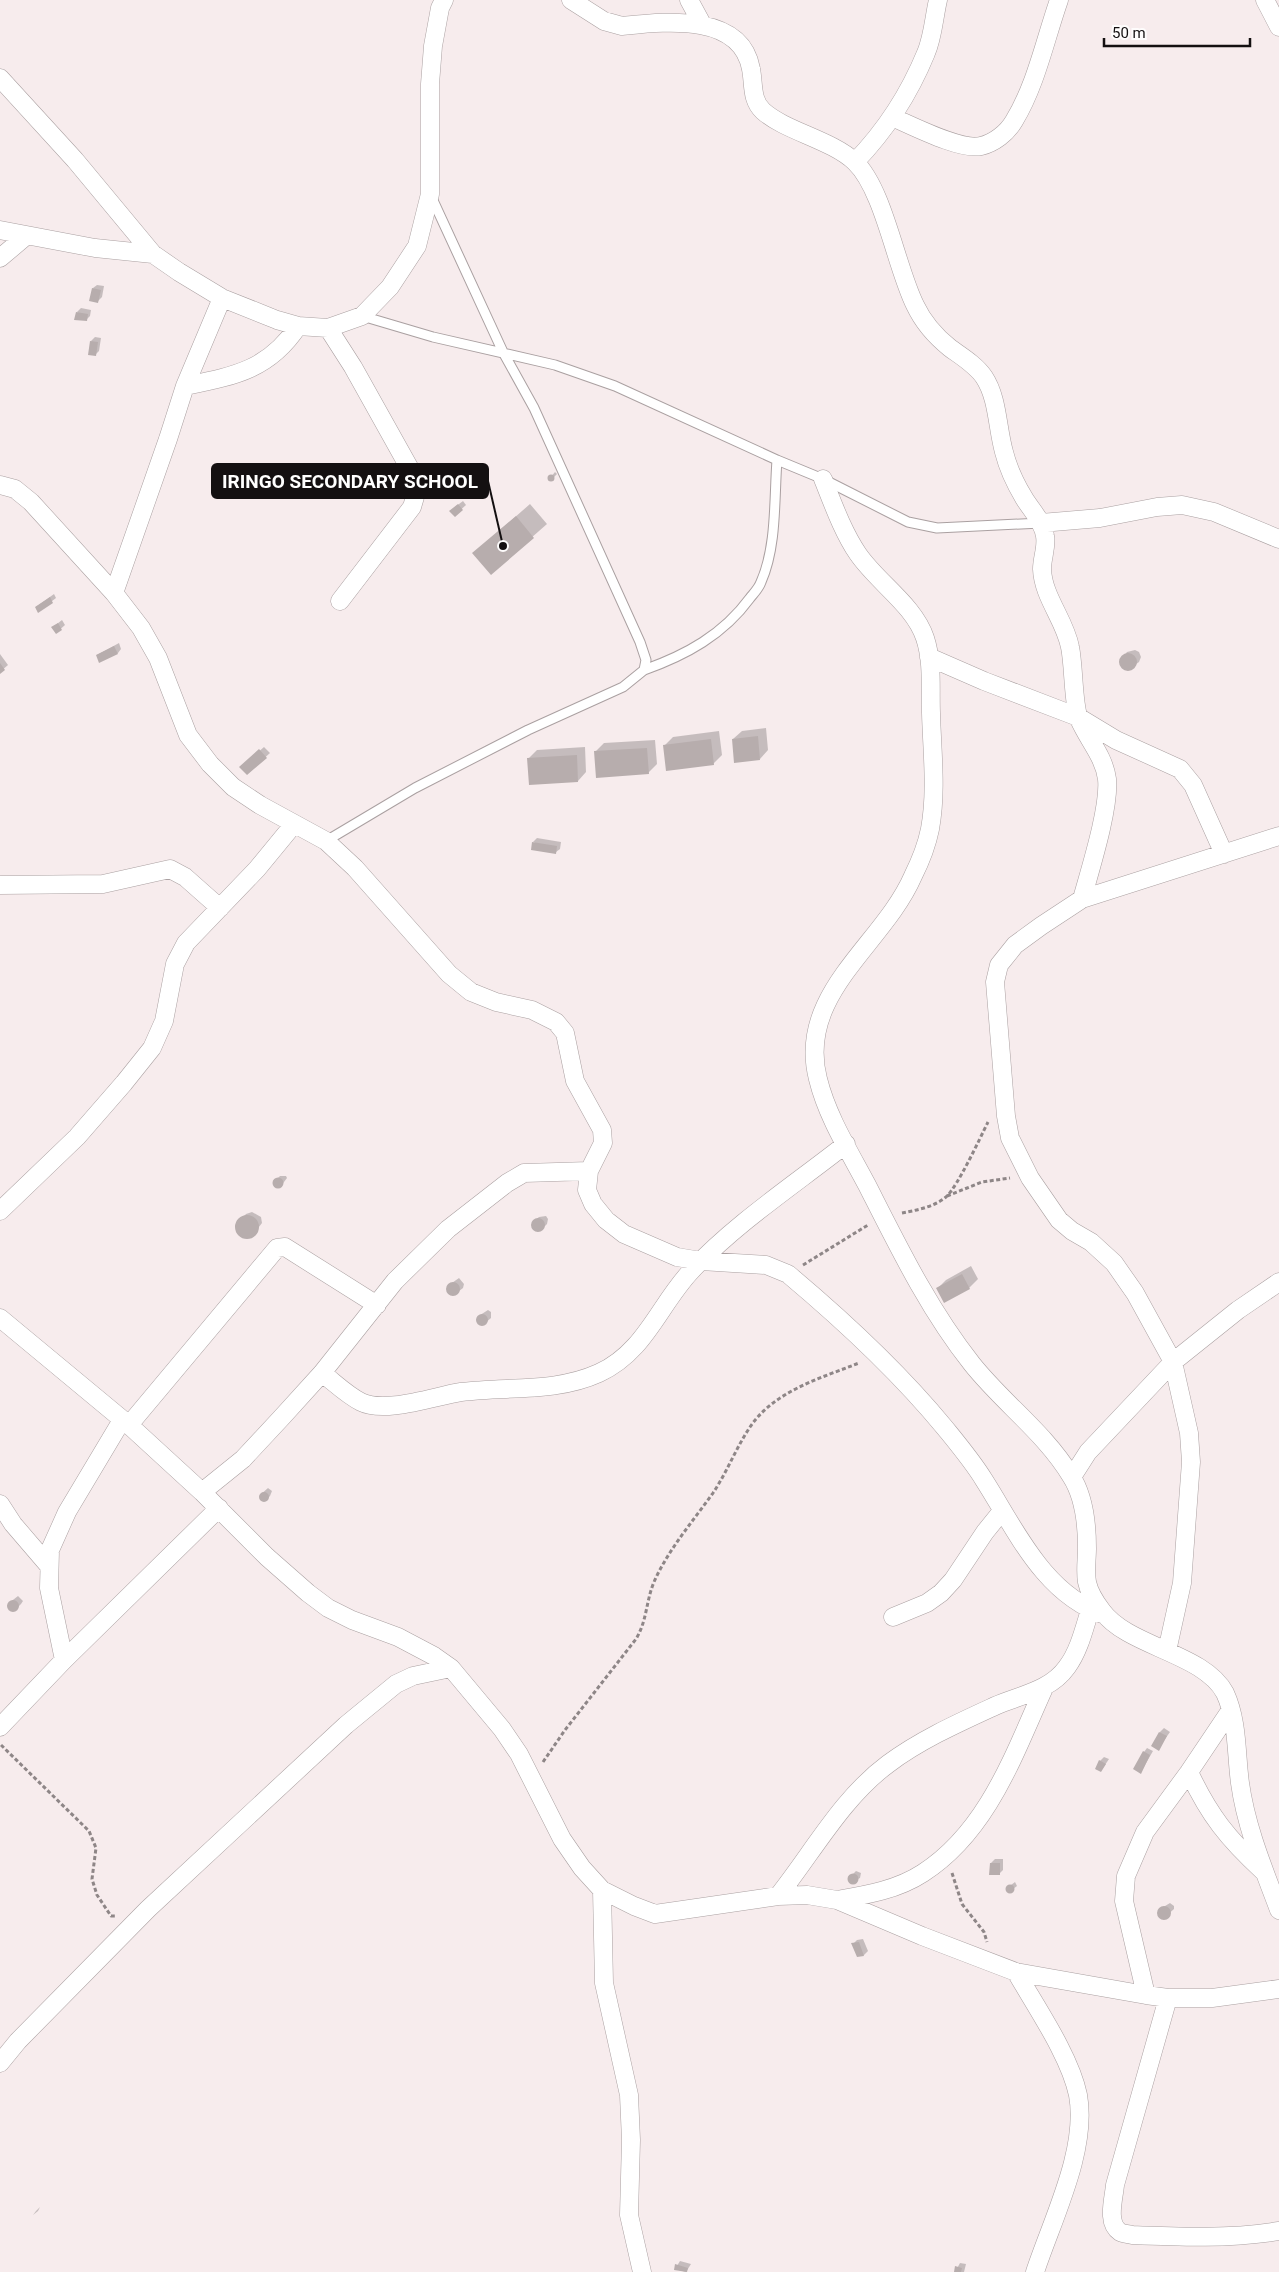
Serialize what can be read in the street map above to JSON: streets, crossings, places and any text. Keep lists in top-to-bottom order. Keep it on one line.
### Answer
{"places":["IRINGO SECONDARY SCHOOL"],"scale_bar":"50 m"}
